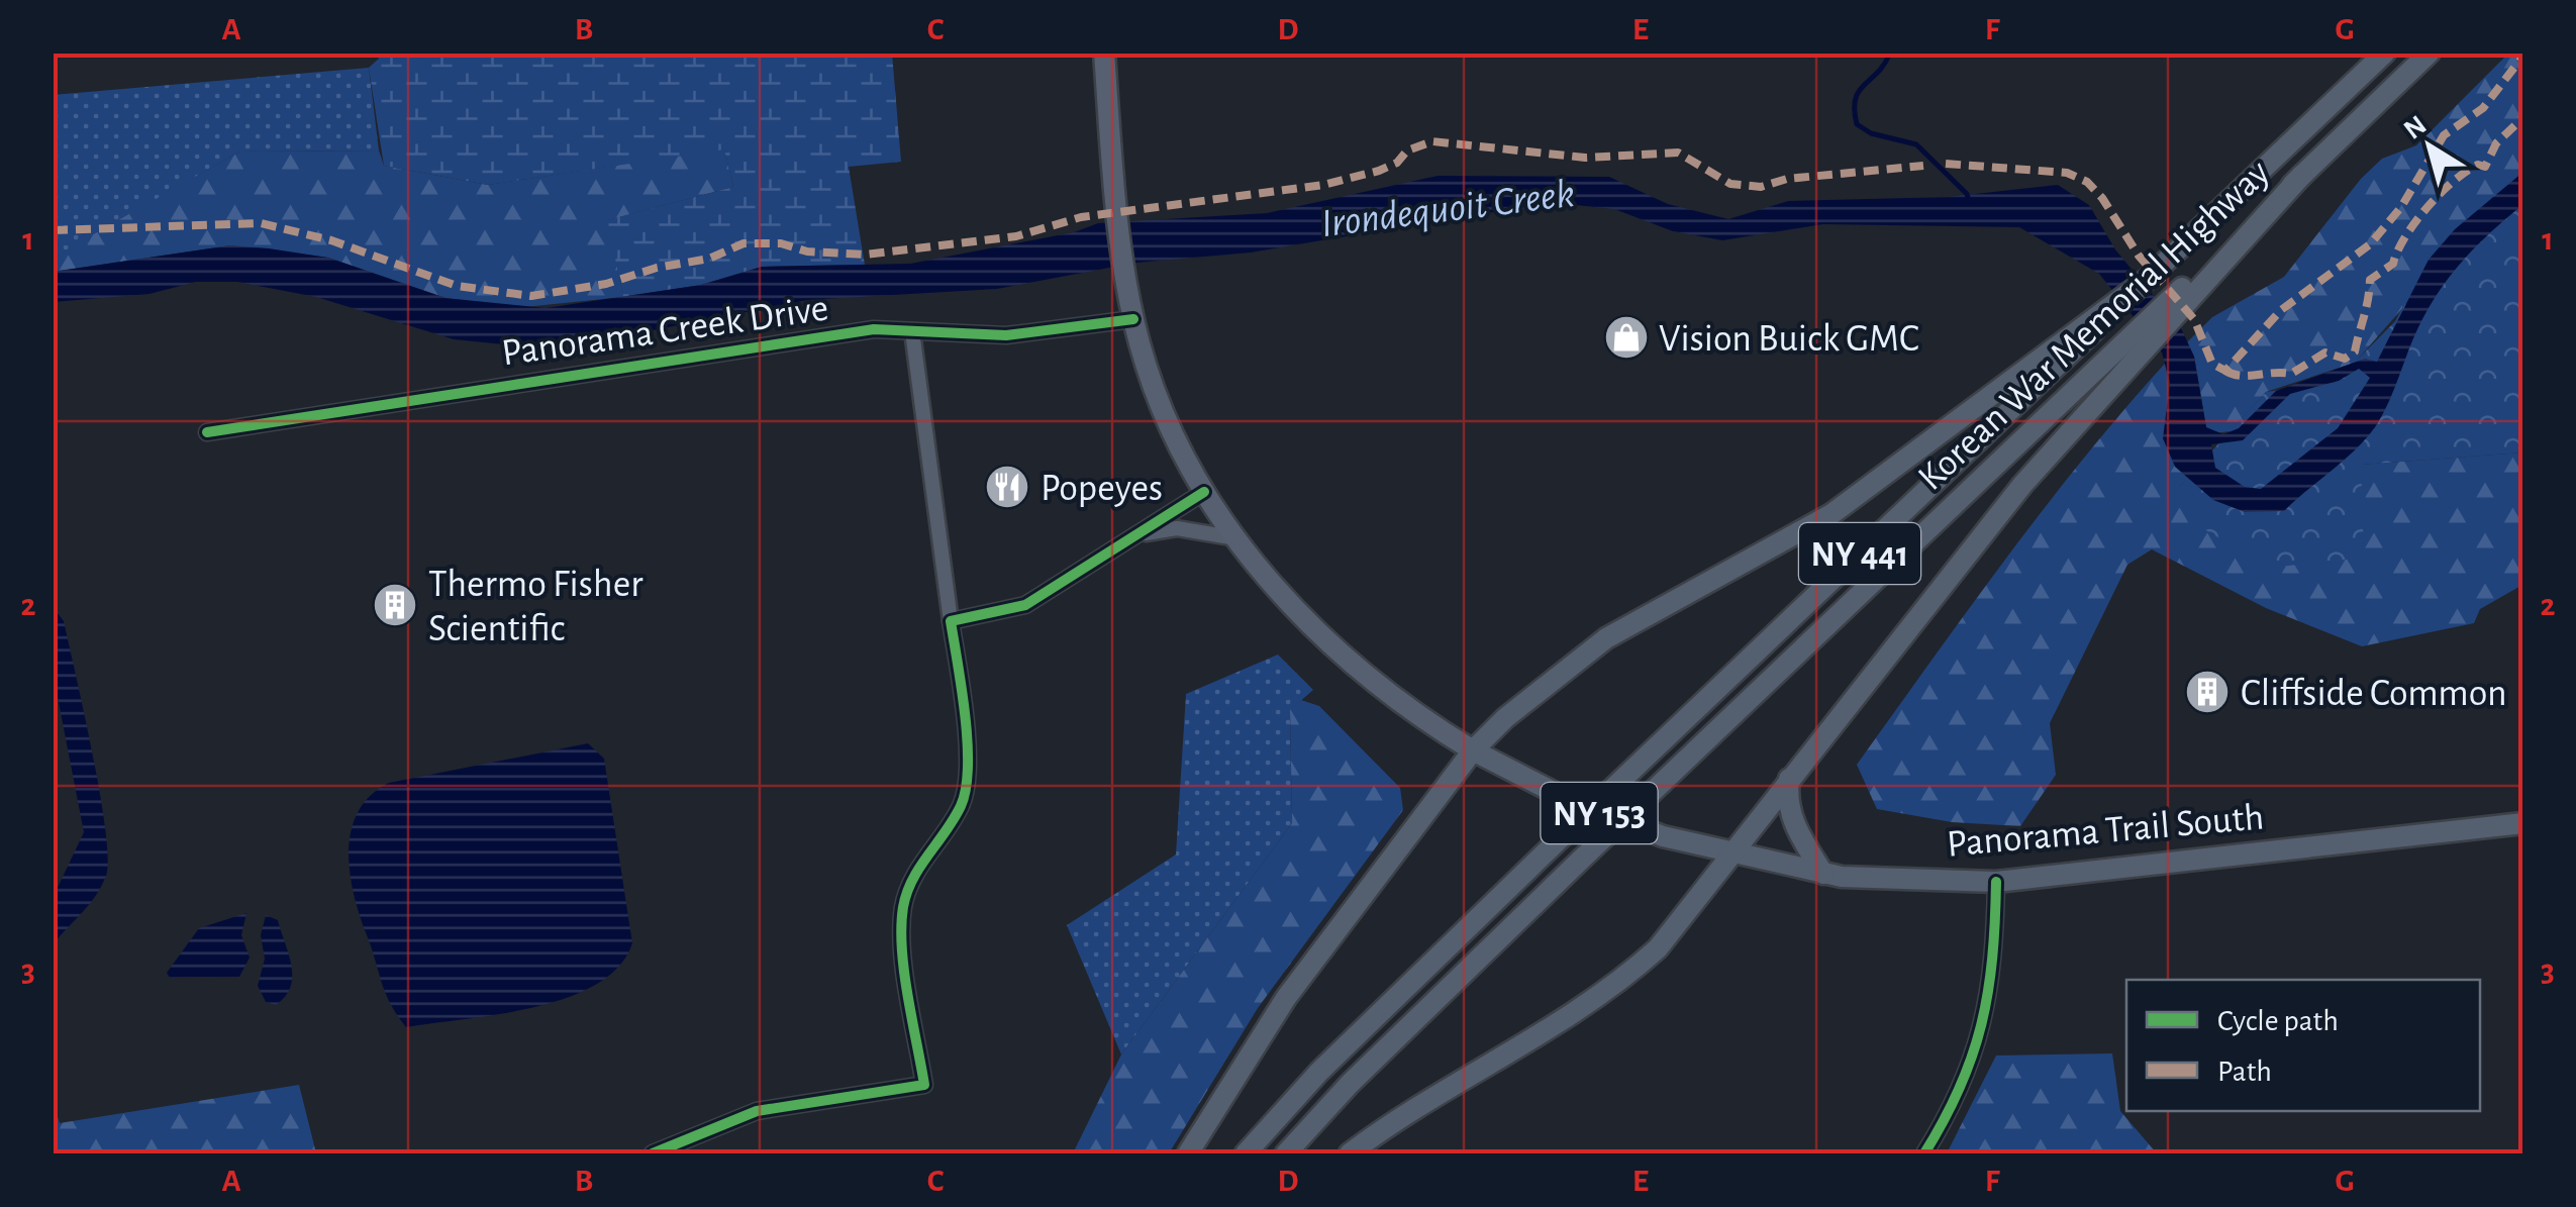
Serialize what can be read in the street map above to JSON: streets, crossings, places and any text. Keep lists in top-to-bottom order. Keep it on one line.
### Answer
{"streets":{"main road":["Korean War Memorial Highway","NY 441","NY 153","Panorama Trail South"],"street":["Panorama Creek Drive"]},"crossings":[["Panorama Creek Drive","Panorama Trail South"]],"water":["Irondequoit Creek"],"places":{"shop":["Vision Buick GMC"],"restaurant":["Popeyes"],"building":["Thermo Fisher Scientific","Cliffside Common"]},"legend":["Cycle path","Path"],"north":"top left","grid":{"columns":["A","B","C","D","E","F","G"],"rows":["1","2","3"]}}
